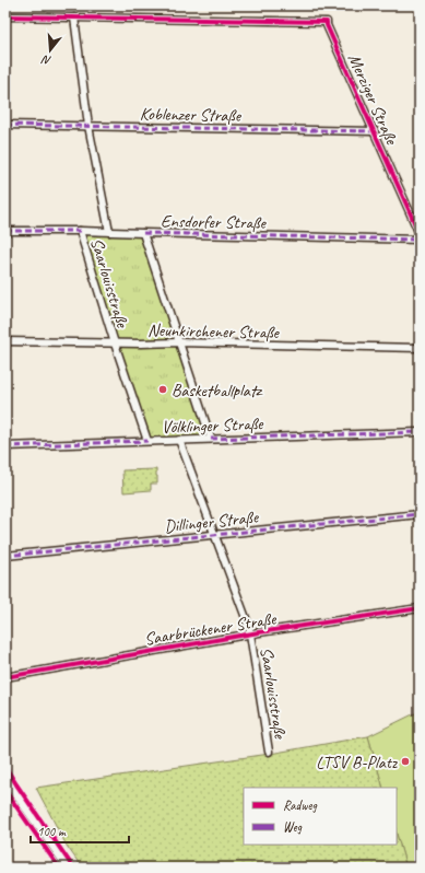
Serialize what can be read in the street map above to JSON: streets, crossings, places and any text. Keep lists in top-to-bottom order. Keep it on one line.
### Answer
{"streets":{"street":["Merziger Straße","Koblenzer Straße","Ensdorfer Straße","Saarlouisstraße","Neunkirchener Straße","Völklinger Straße","Dillinger Straße","Saarbrückener Straße"]},"crossings":[["Merziger Straße","Koblenzer Straße"],["Merziger Straße","Saarlouisstraße"],["Koblenzer Straße","Saarlouisstraße"],["Ensdorfer Straße","Saarlouisstraße"],["Saarlouisstraße","Neunkirchener Straße"],["Saarlouisstraße","Völklinger Straße"],["Saarlouisstraße","Dillinger Straße"],["Saarlouisstraße","Saarbrückener Straße"]],"places":["Basketballplatz","LTSV B-Platz"],"legend":["Radweg","Weg"],"scale_bar":"100 m","north":"bottom"}
